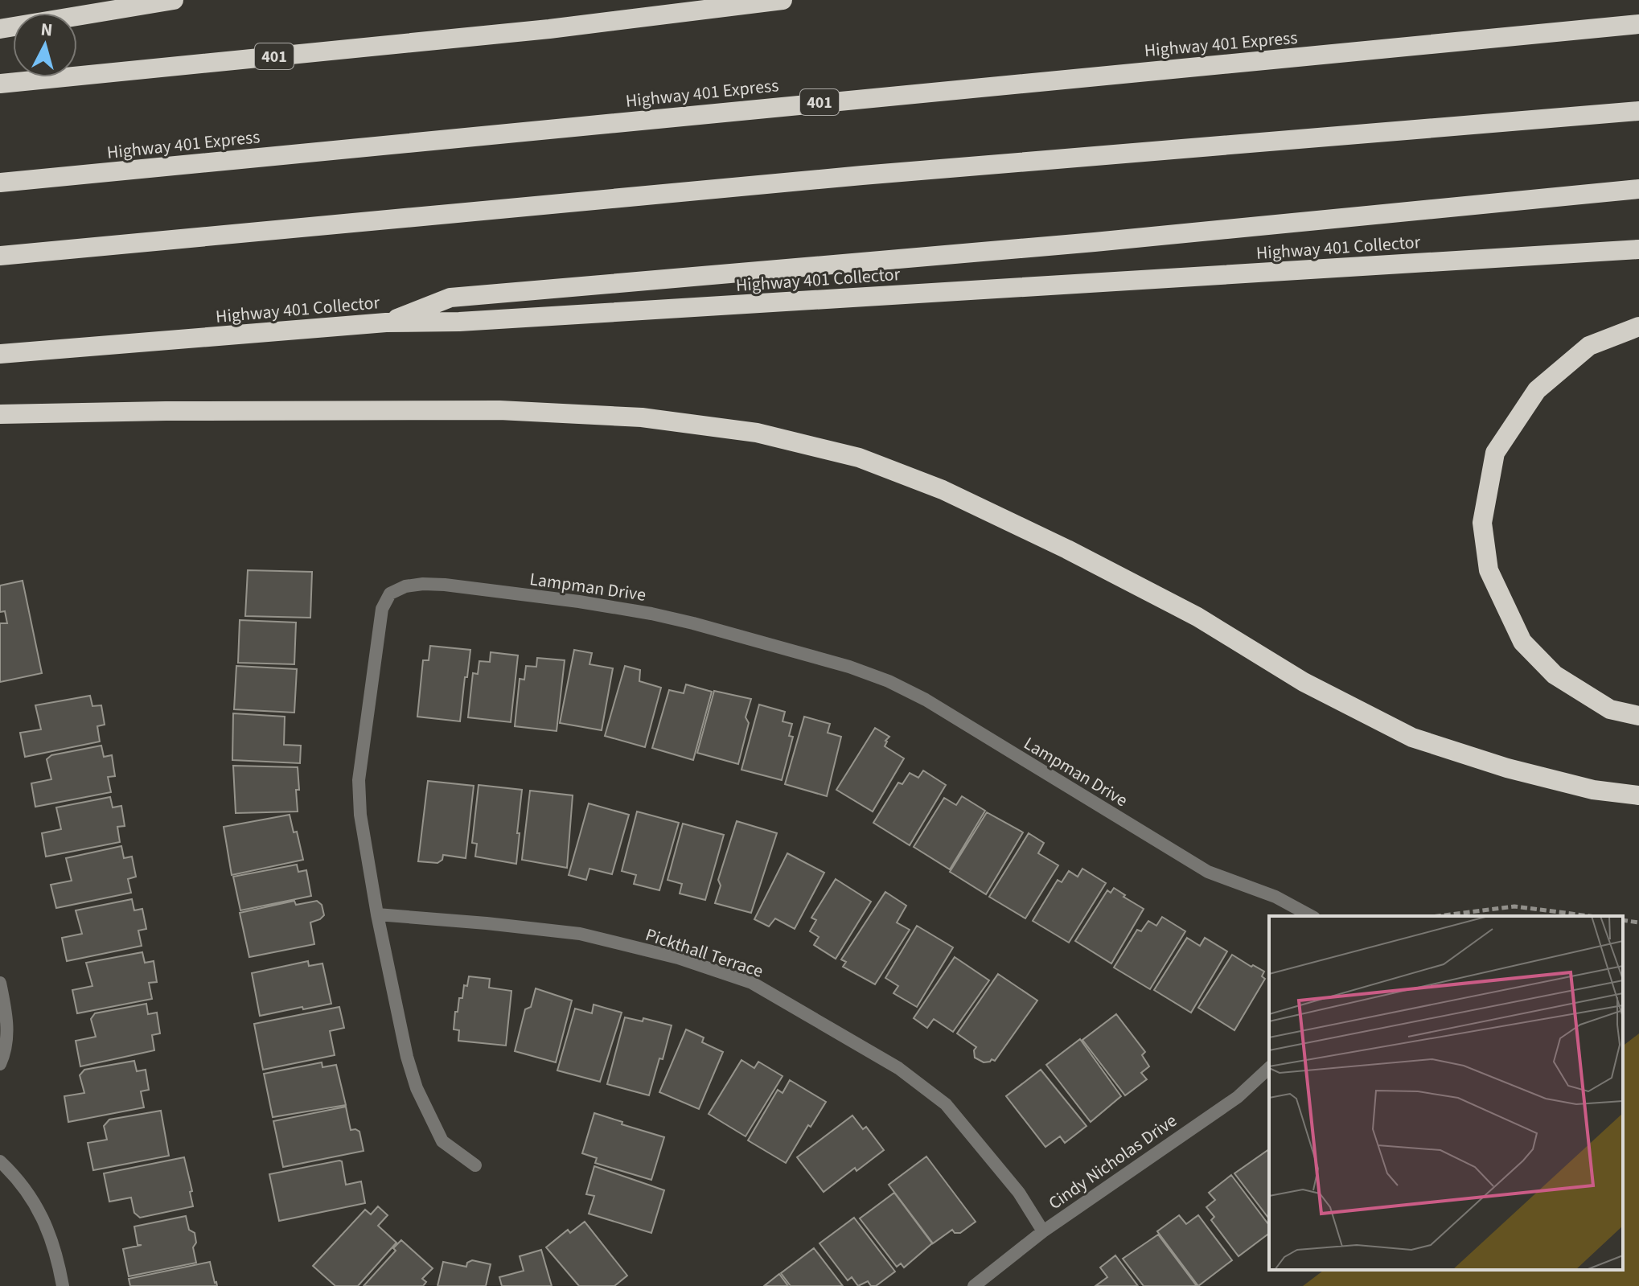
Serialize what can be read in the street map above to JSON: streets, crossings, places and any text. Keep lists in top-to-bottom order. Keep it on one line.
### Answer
{"streets":{"highway":["Highway 401 Express","401","Highway 401 Collector"],"street":["Lampman Drive","Pickthall Terrace","Cindy Nicholas Drive"]},"crossings":[["Lampman Drive","Pickthall Terrace"],["Pickthall Terrace","Cindy Nicholas Drive"]],"north":"top"}
